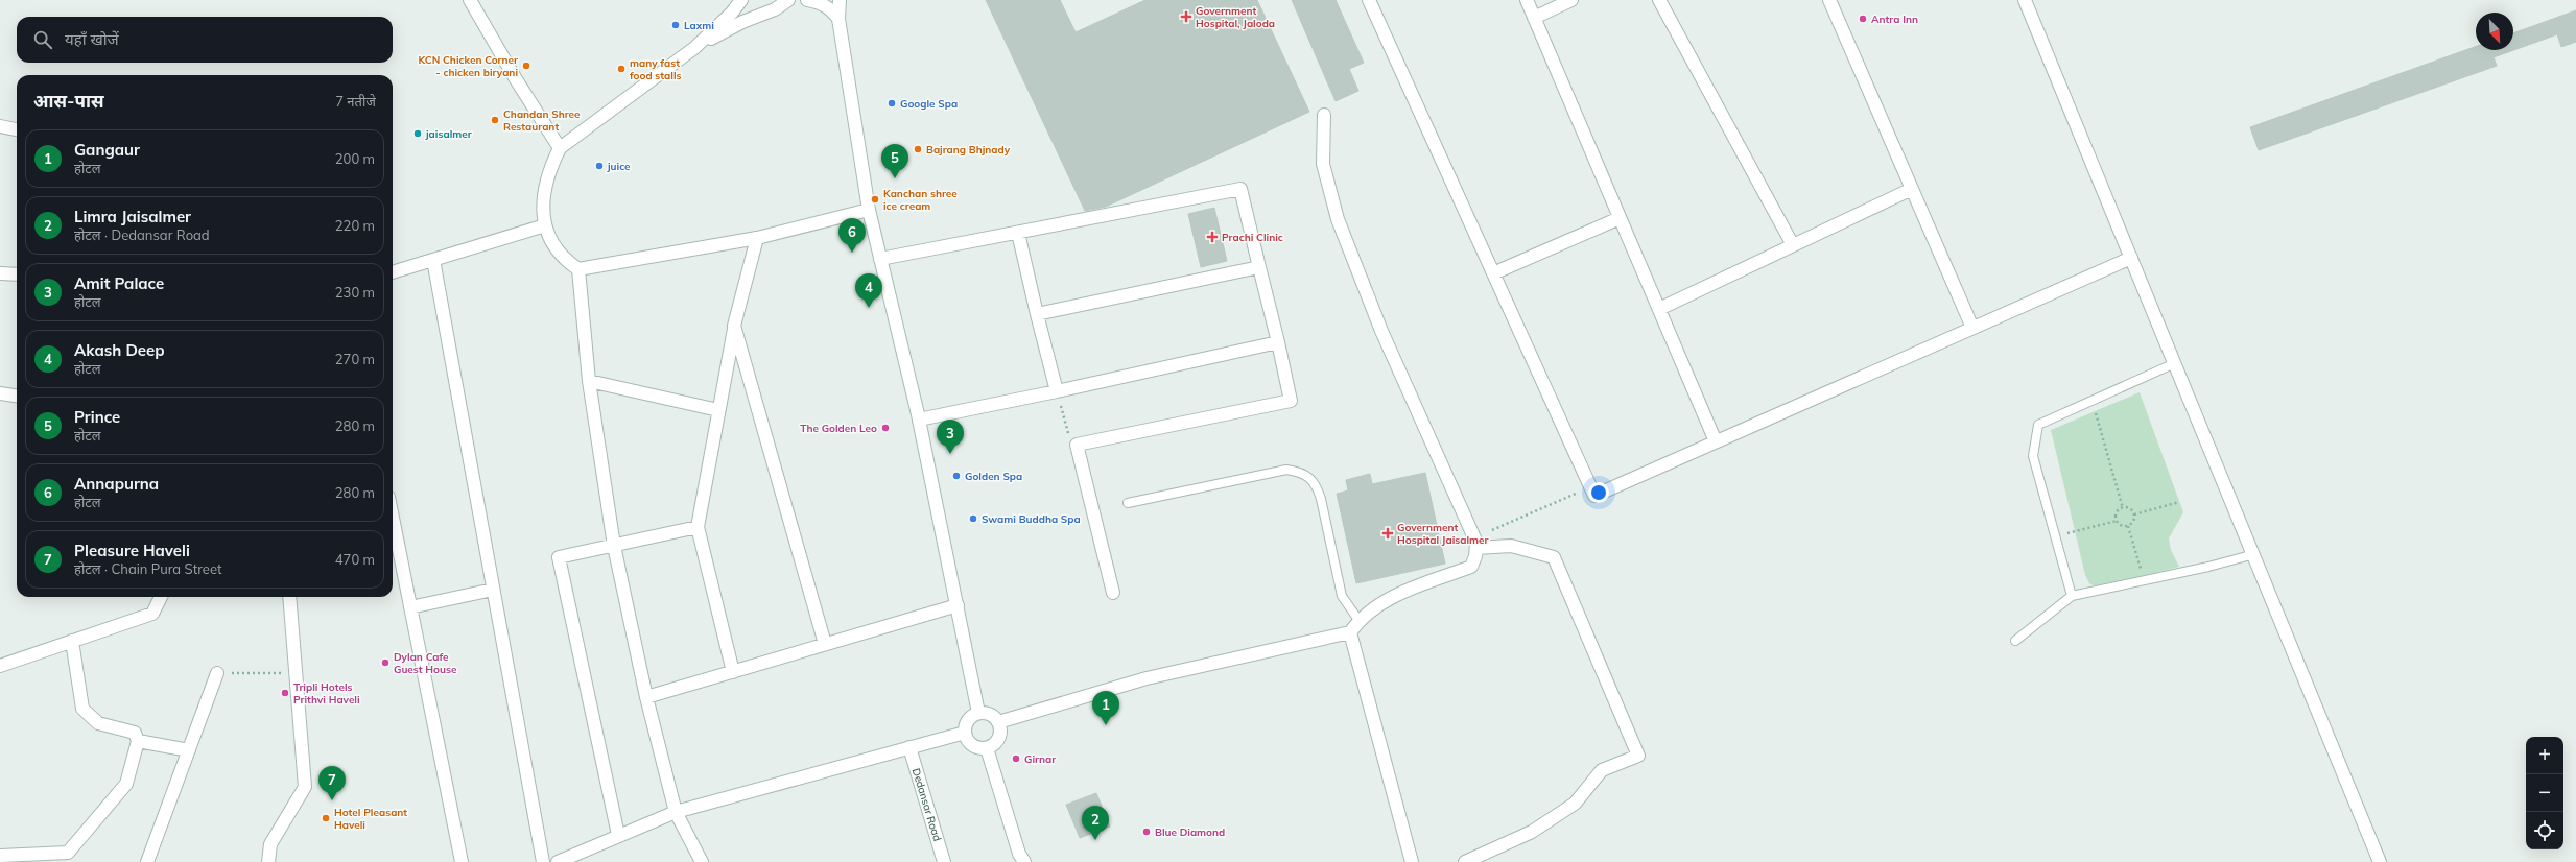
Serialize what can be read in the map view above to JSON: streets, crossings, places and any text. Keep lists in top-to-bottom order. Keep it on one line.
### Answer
{"streets":{"street":["Dedansar Road"]},"places":{"health":["Government Hospital, Jaloda","Prachi Clinic","Government Hospital Jaisalmer"],"other":["Antra Inn","Laxmi","KCN Chicken Corner - chicken biryani","many fast food stalls","Google Spa","Chandan Shree Restaurant","jaisalmer","Bajrang Bhjnady","juice","Kanchan shree ice cream","The Golden Leo","Golden Spa","Swami Buddha Spa","Dylan Cafe Guest House","Tripli Hotels Prithvi Haveli","Girnar","Hotel Pleasant Haveli","Blue Diamond"]},"north":"bottom right","page":{"search":"यहाँ खोजें","heading":["आस-पास","7 नतीजे"],"list":[{"mark":"1","name":"Gangaur","note":"होटल","value":"200 m"},{"mark":"2","name":"Limra Jaisalmer","note":"होटल · Dedansar Road","value":"220 m"},{"mark":"3","name":"Amit Palace","note":"होटल","value":"230 m"},{"mark":"4","name":"Akash Deep","note":"होटल","value":"270 m"},{"mark":"5","name":"Prince","note":"होटल","value":"280 m"},{"mark":"6","name":"Annapurna","note":"होटल","value":"280 m"},{"mark":"7","name":"Pleasure Haveli","note":"होटल · Chain Pura Street","value":"470 m"}],"pins":["5","6","4","3","1","7","2"],"map_buttons":["+","−"]}}
